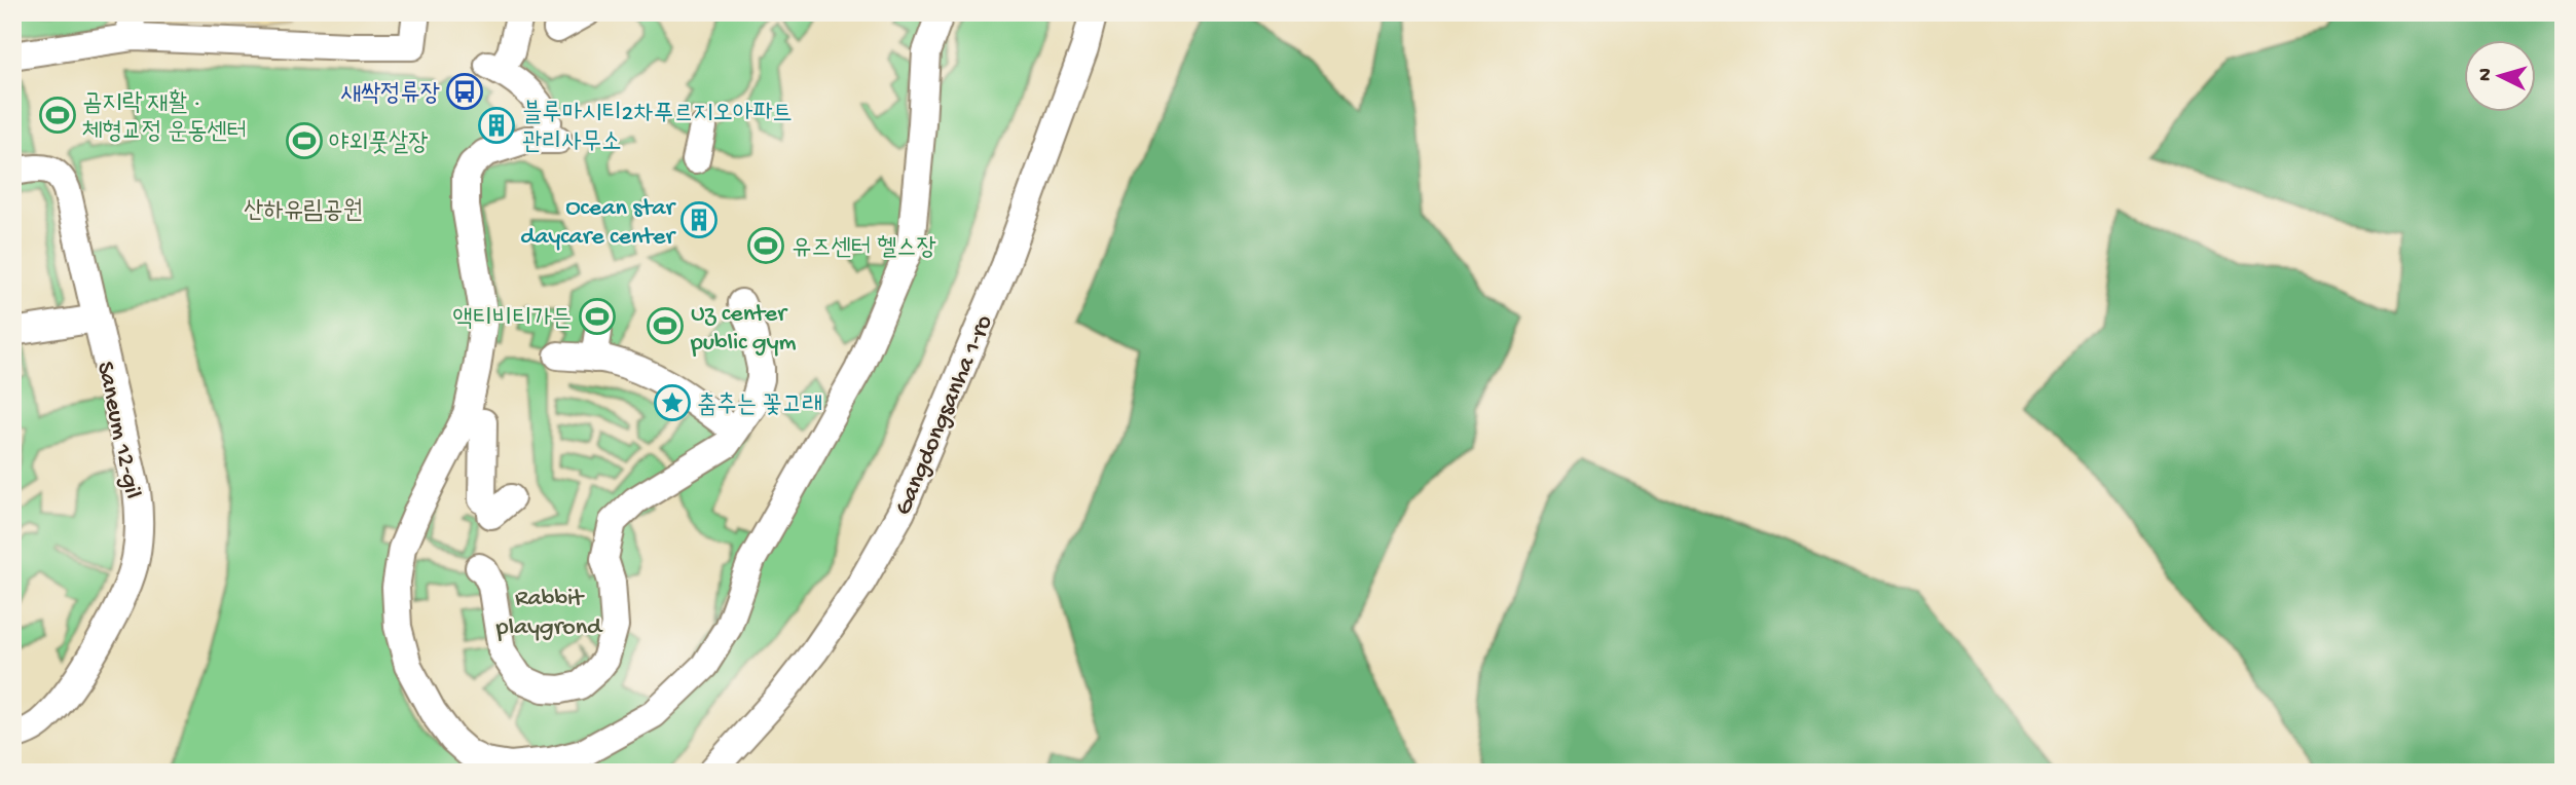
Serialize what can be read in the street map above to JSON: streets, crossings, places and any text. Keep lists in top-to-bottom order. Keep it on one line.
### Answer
{"streets":{"street":["Gangdongsanha 1-ro","Saneum 12-gil"]},"parks":["산하유림공원","Rabbit playgrond"],"places":{"bus stop":["새싹정류장"],"sports":["곰지락 재활 · 체형교정 운동센터","야외풋살장","유즈센터 헬스장","액티비티가든","Uz center public gym"],"building":["블루마시티2차푸르지오아파트 관리사무소","Ocean star daycare center"],"place":["춤추는 꽃고래"]},"north":"left"}
